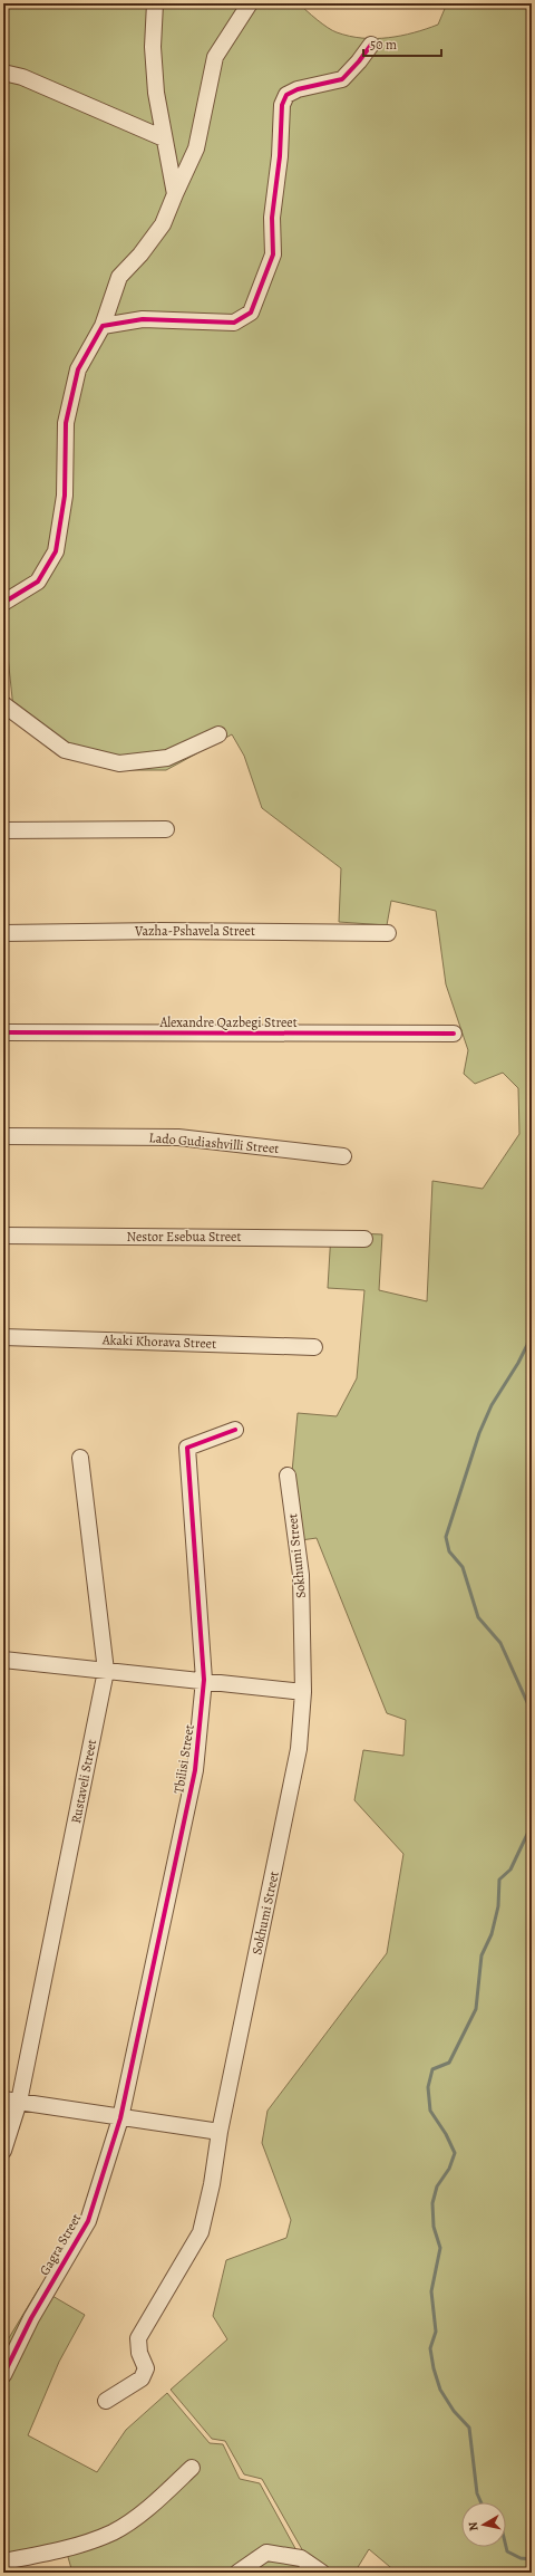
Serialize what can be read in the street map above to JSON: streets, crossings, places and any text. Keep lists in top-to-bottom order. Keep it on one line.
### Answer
{"streets":{"street":["Vazha-Pshavela Street","Alexandre Qazbegi Street","Lado Gudiashvilli Street","Nestor Esebua Street","Akaki Khorava Street","Sokhumi Street","Tbilisi Street","Rustaveli Street","Gagra Street"]},"crossings":[["Tbilisi Street","Gagra Street"]],"scale_bar":"50 m","north":"left"}
